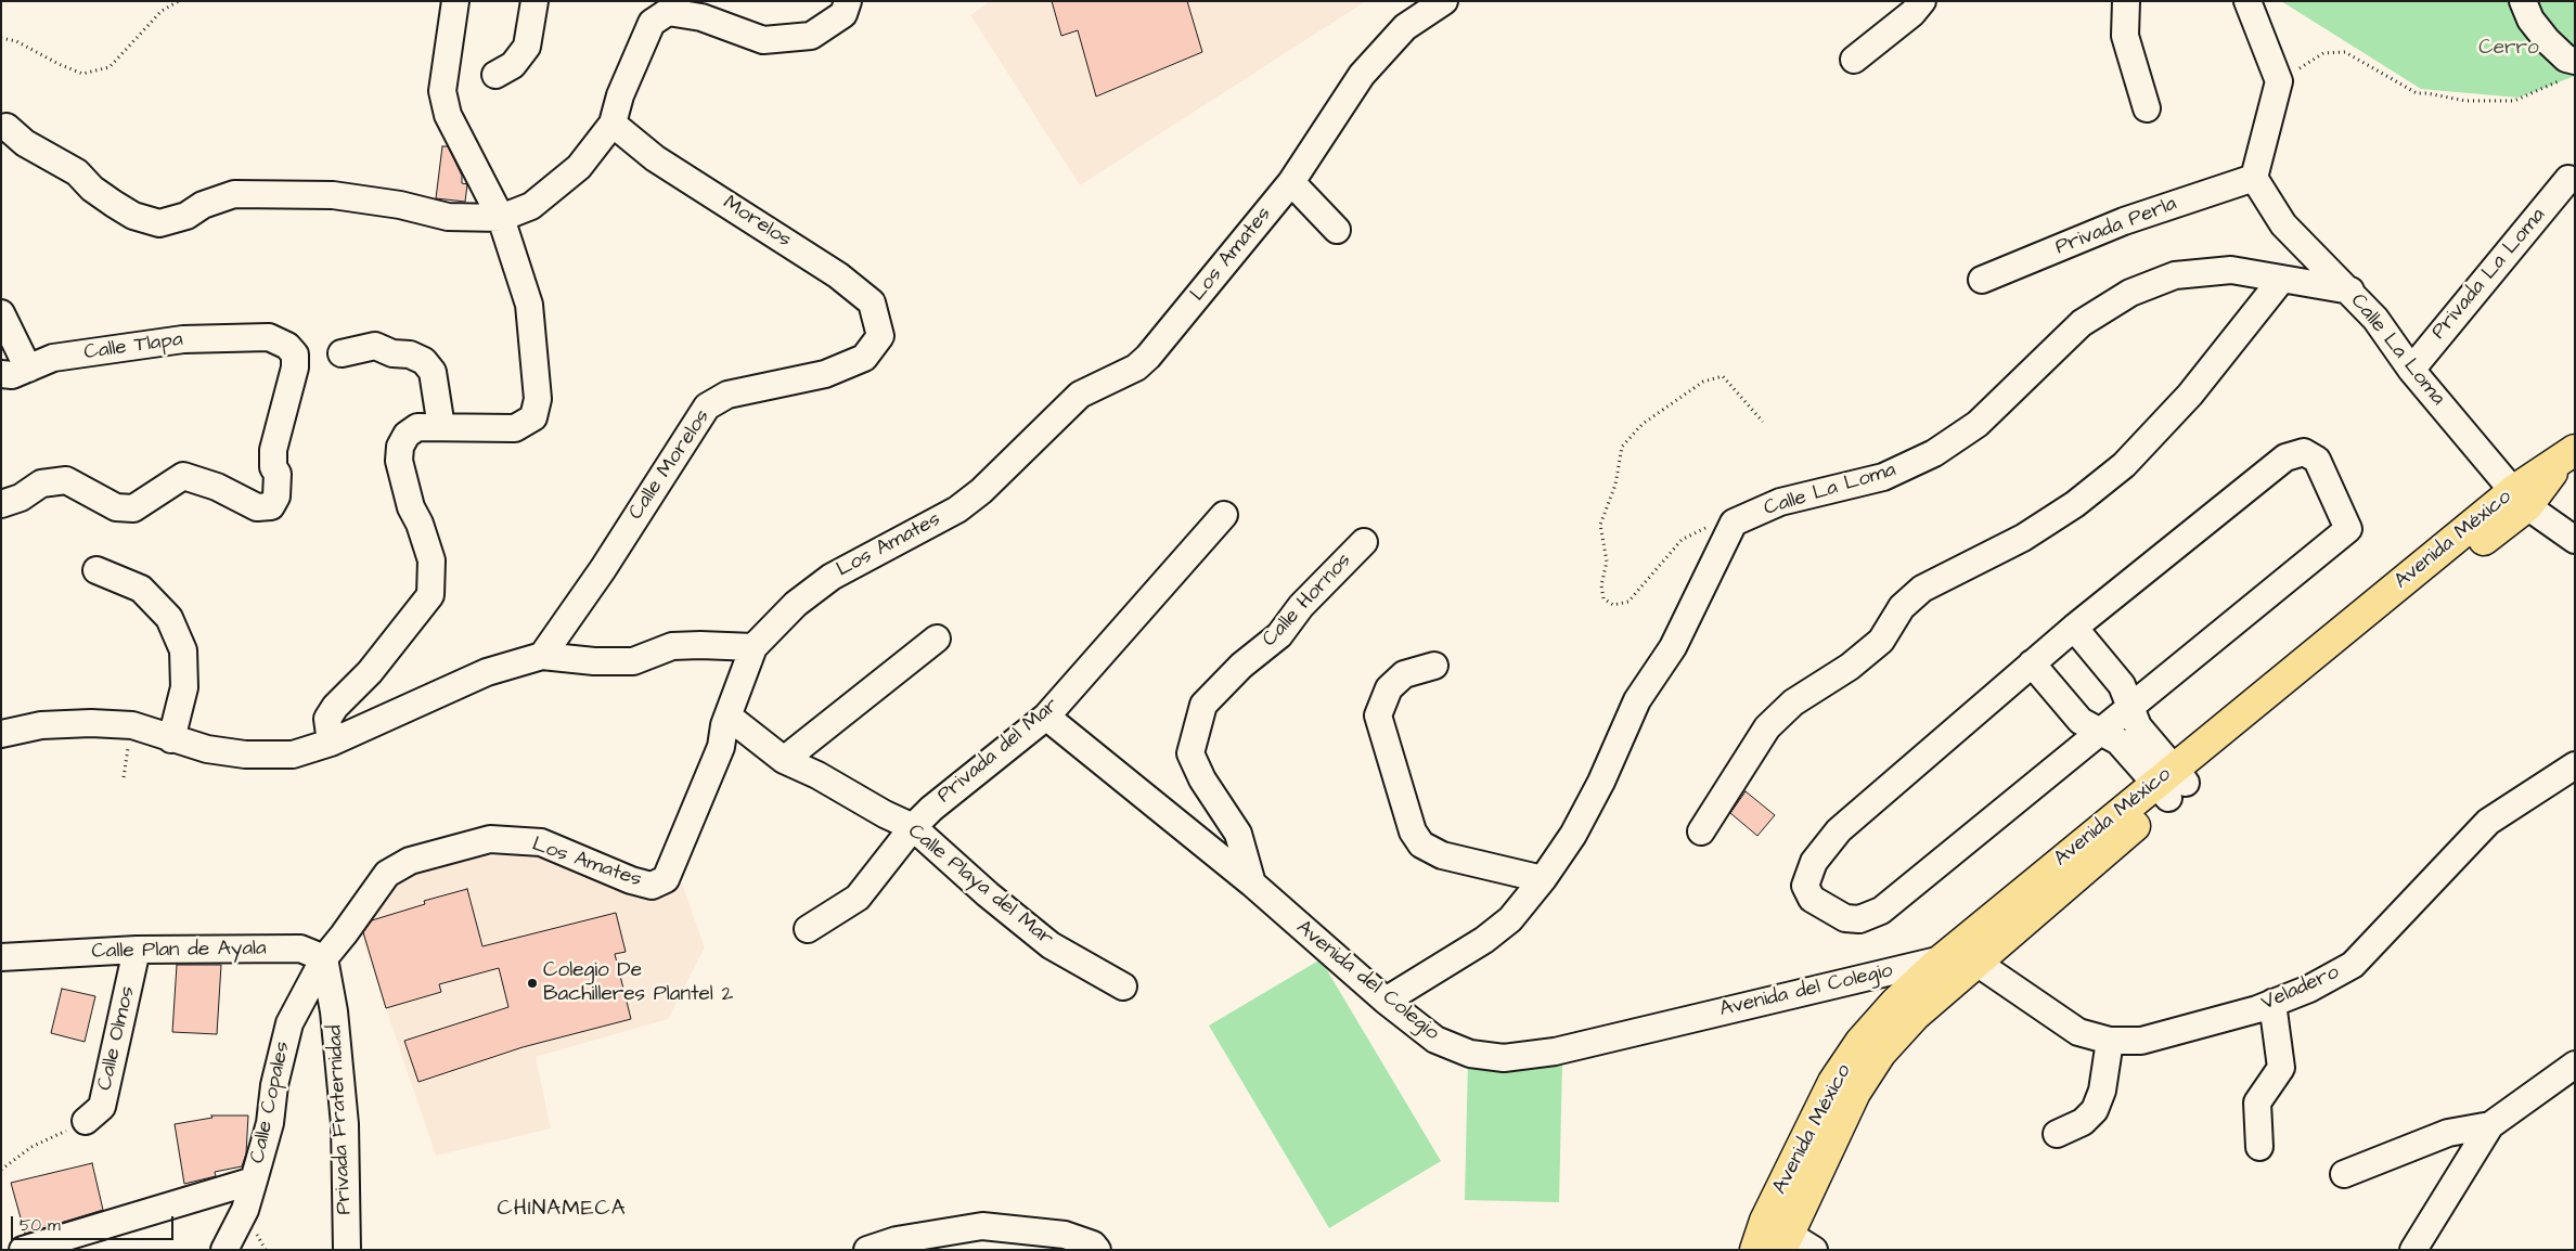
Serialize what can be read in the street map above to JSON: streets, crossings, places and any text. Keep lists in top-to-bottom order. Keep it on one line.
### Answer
{"streets":{"main road":["Avenida México"],"street":["Morelos","Privada Perla","Los Amates","Privada La Loma","Calle Tlapa","Calle La Loma","Calle Morelos","Calle Hornos","Privada del Mar","Calle Playa del Mar","Calle Plan de Ayala","Avenida del Colegio","Veladero","Calle Olmos","Calle Copales","Privada Fraternidad"]},"crossings":[["Morelos","Calle Morelos"],["Los Amates","Calle Playa del Mar"],["Los Amates","Calle Plan de Ayala"],["Los Amates","Calle Copales"],["Los Amates","Privada Fraternidad"],["Privada La Loma","Calle La Loma"],["Calle La Loma","Avenida México"],["Avenida México","Avenida del Colegio"],["Avenida México","Veladero"],["Calle Hornos","Avenida del Colegio"],["Privada del Mar","Calle Playa del Mar"],["Privada del Mar","Avenida del Colegio"],["Calle Plan de Ayala","Calle Olmos"],["Calle Plan de Ayala","Calle Copales"],["Calle Plan de Ayala","Privada Fraternidad"],["Avenida del Colegio","Veladero"],["Calle Copales","Privada Fraternidad"]],"districts":["CHINAMECA"],"parks":["Cerro"],"places":["Colegio De Bachilleres Plantel 2"],"scale_bar":"50 m"}
